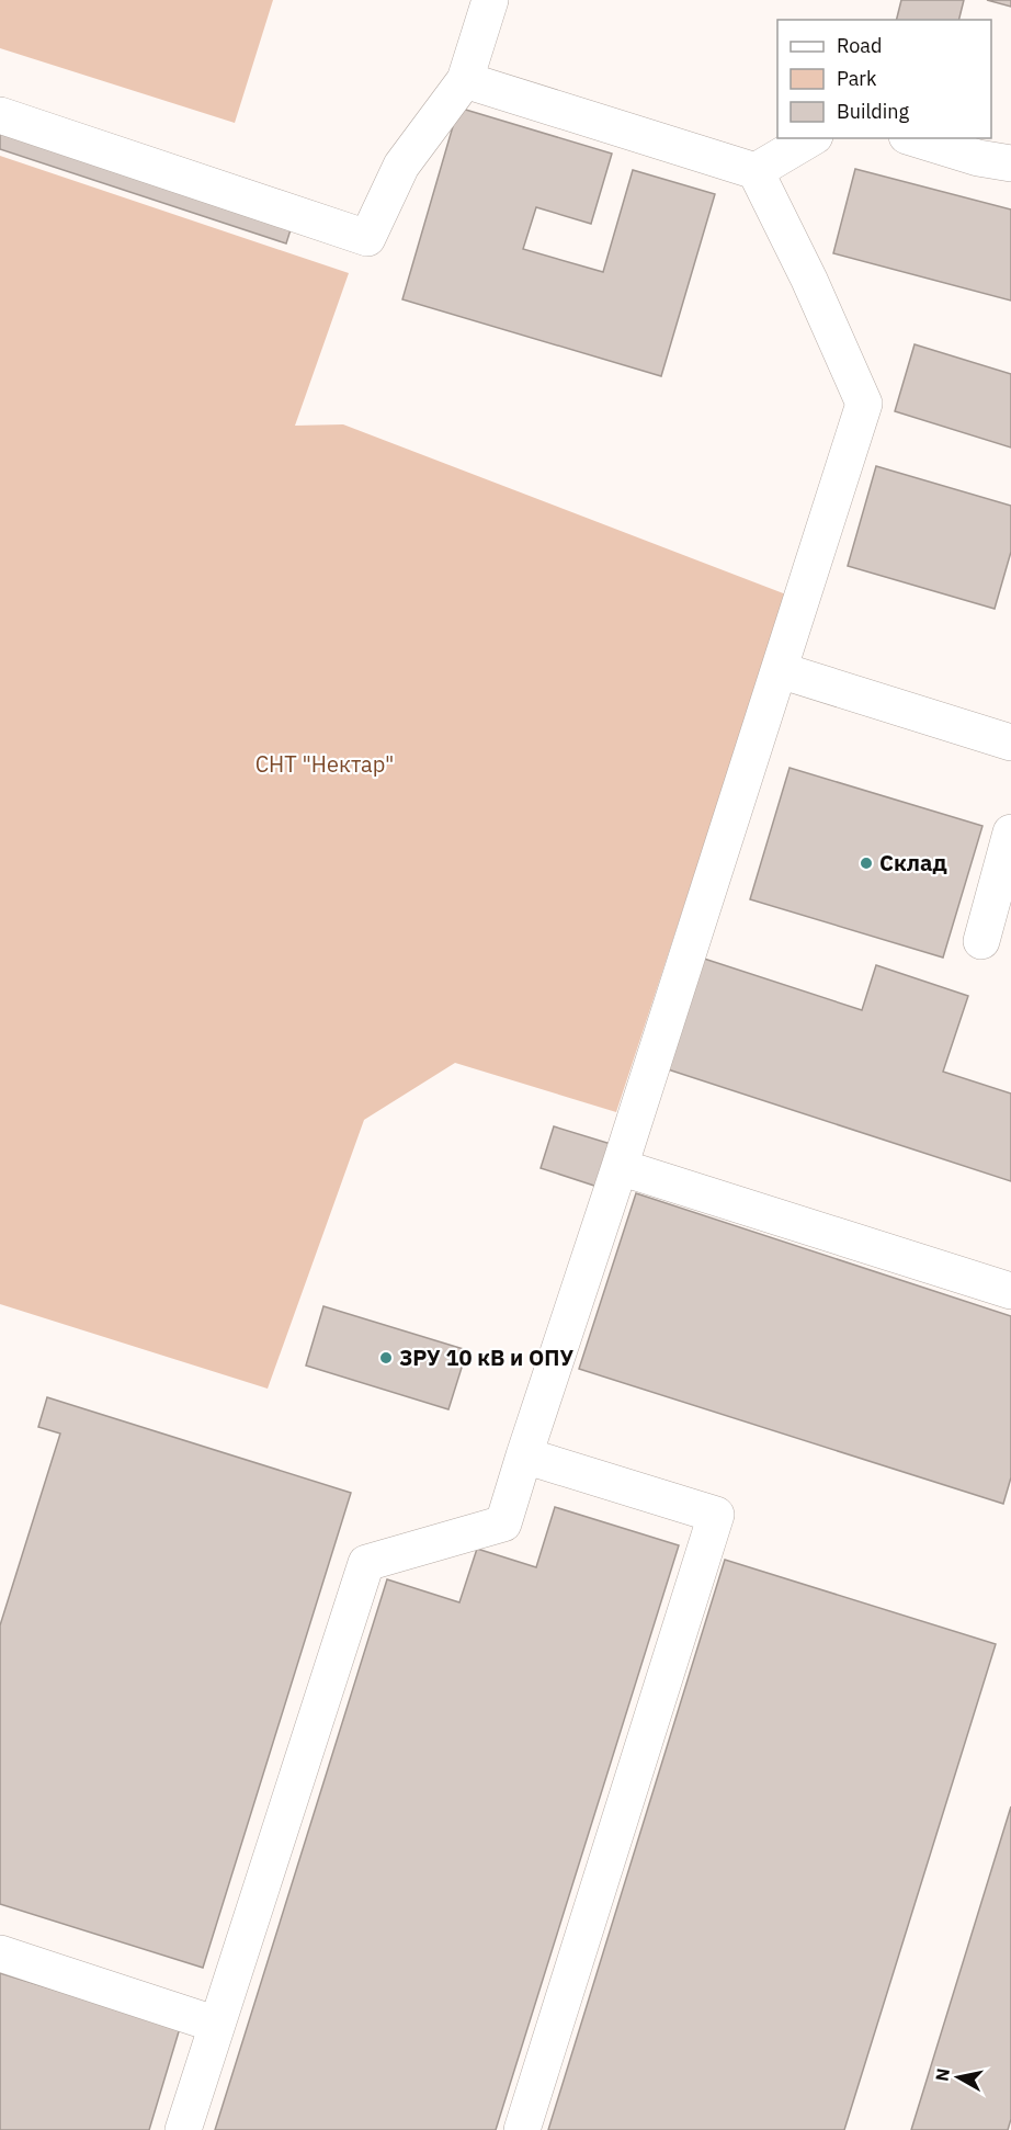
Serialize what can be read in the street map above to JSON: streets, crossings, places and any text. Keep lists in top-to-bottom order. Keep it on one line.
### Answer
{"parks":["СНТ \"Нектар\""],"places":["Склад","ЗРУ 10 кВ и ОПУ"],"legend":["Road","Park","Building"],"north":"left"}
